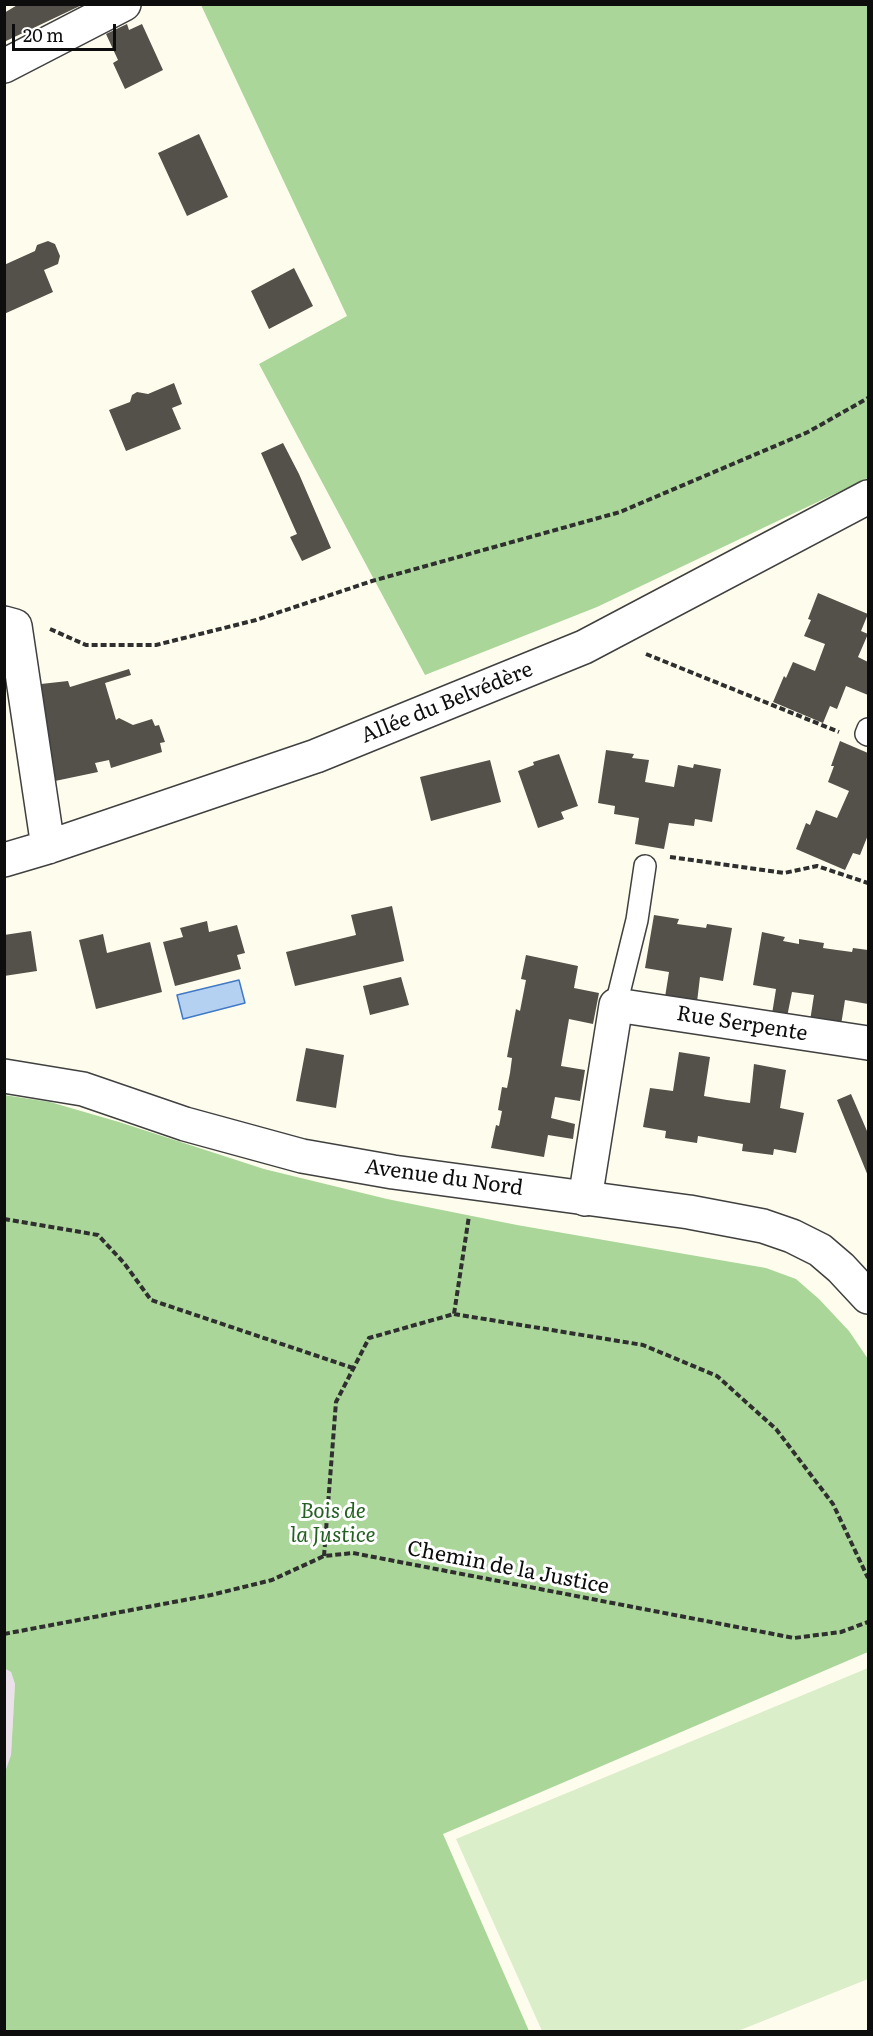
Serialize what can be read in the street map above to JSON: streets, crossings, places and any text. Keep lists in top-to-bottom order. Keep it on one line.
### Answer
{"streets":{"street":["Allée du Belvédère","Rue Serpente","Avenue du Nord"],"path":["Chemin de la Justice"]},"parks":["Bois de la Justice"],"scale_bar":"20 m"}
